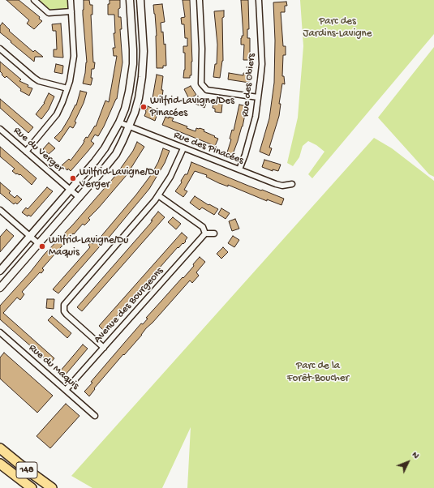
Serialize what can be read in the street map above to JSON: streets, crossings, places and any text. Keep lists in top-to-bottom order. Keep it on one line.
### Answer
{"streets":{"highway":["148"],"street":["Rue des Obiers","Rue des Pinacées","Rue du Verger","Avenue des Bourgeons","Rue du Maquis"]},"crossings":[["Rue des Obiers","Rue des Pinacées"],["Avenue des Bourgeons","Rue du Maquis"]],"parks":["Parc des Jardins-Lavigne","Parc de la Forêt-Boucher"],"places":["Wilfrid-Lavigne/Des Pinacées","Wilfrid-Lavigne/Du Verger","Wilfrid-Lavigne/Du Maquis"],"north":"top right"}
